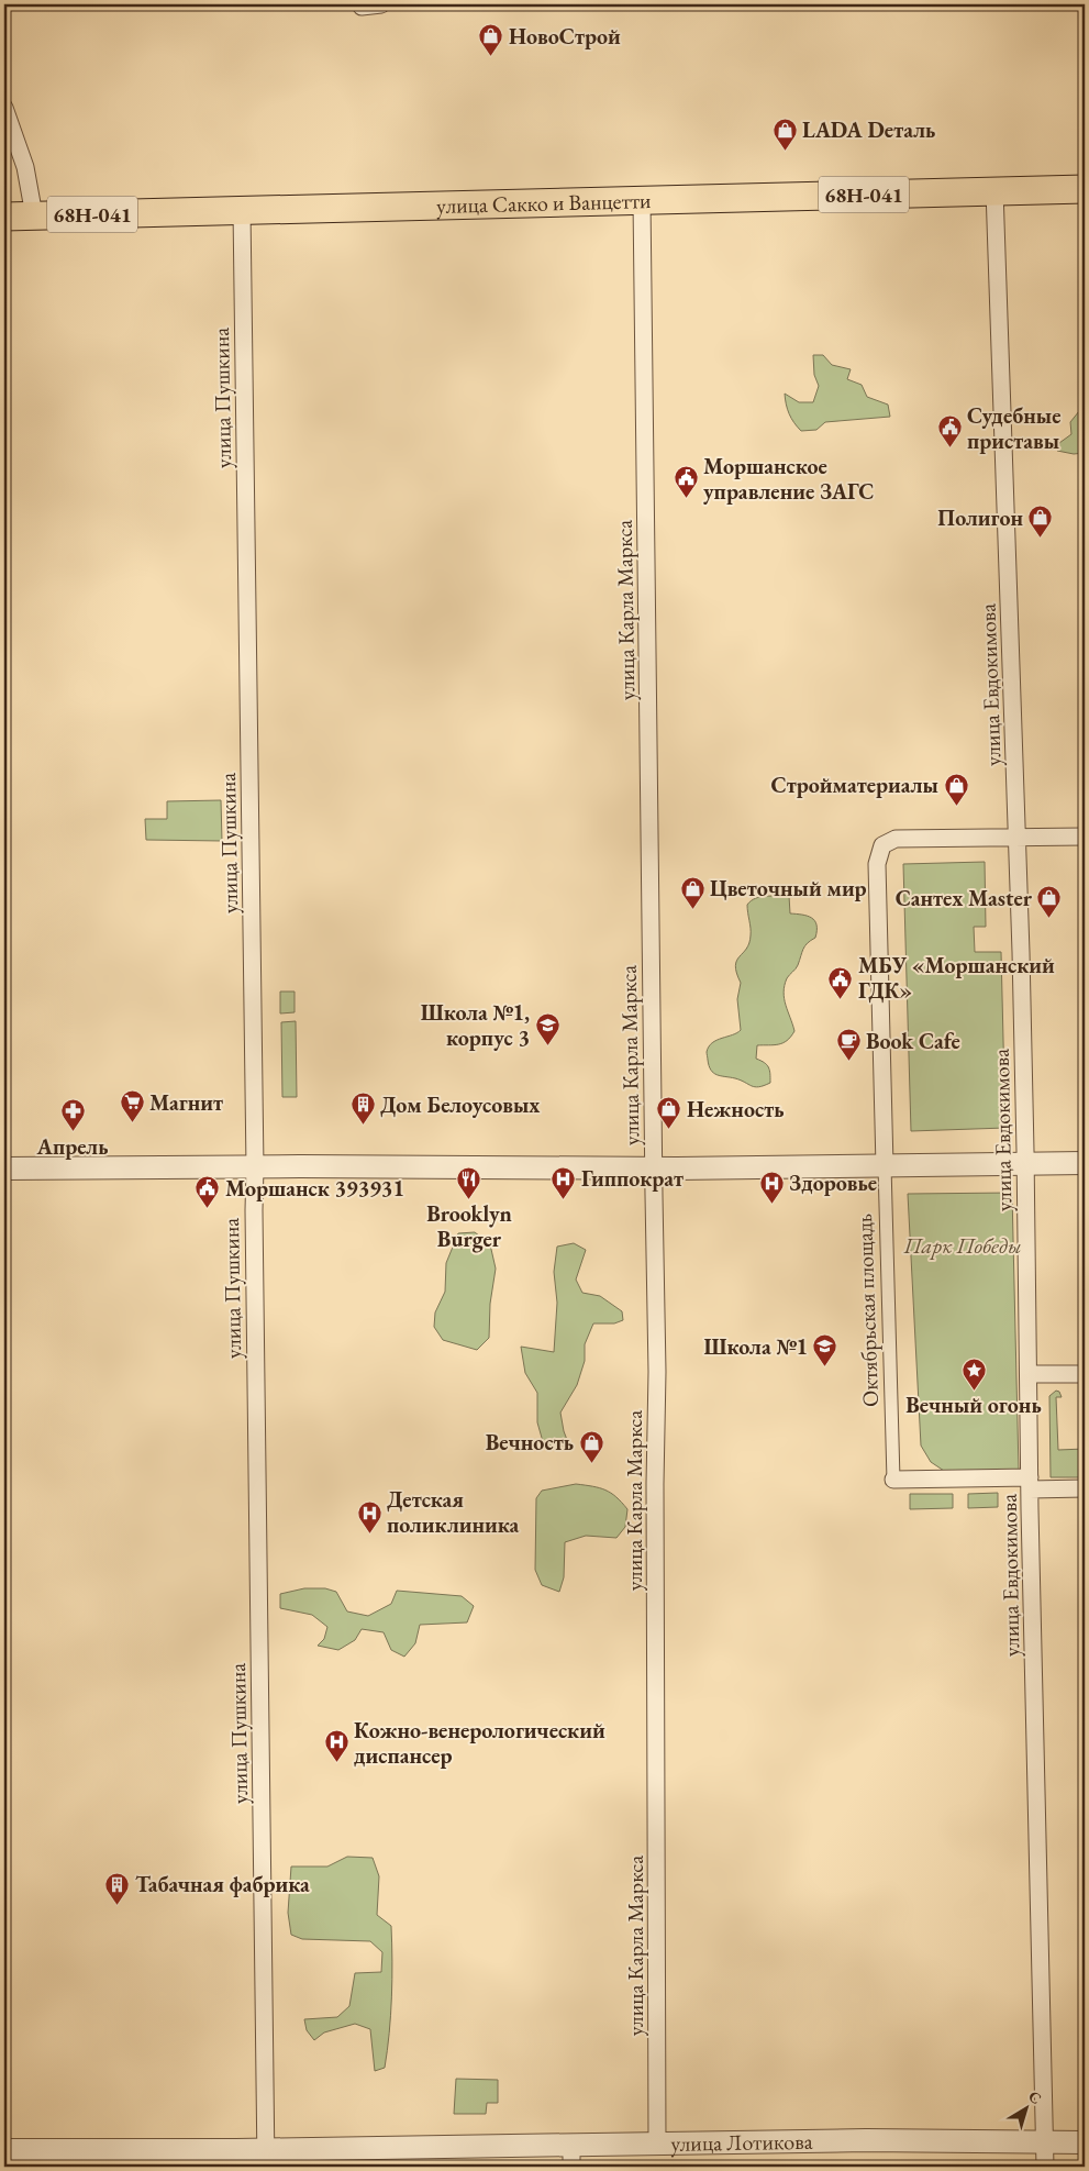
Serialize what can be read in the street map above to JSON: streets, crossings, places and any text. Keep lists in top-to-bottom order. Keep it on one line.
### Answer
{"streets":{"main road":["68Н-041","улица Сакко и Ванцетти"],"street":["улица Пушкина","улица Карла Маркса","улица Евдокимова","Октябрьская площадь","улица Лотикова"]},"crossings":[["улица Сакко и Ванцетти","улица Пушкина"],["улица Сакко и Ванцетти","улица Карла Маркса"],["улица Сакко и Ванцетти","улица Евдокимова"],["улица Пушкина","улица Лотикова"],["улица Карла Маркса","улица Лотикова"],["улица Евдокимова","Октябрьская площадь"],["улица Евдокимова","улица Лотикова"]],"parks":["Парк Победы"],"places":{"shop":["НовоСтрой","LADA Dеталь","Полигон","Стройматериалы","Цветочный мир","Сантех Master","Нежность","Вечность"],"public building":["Судебные приставы","Моршанское управление ЗАГС","МБУ «Моршанский ГДК»","Моршанск 393931"],"school or university":["Школа №1, корпус 3","Школа №1"],"cafe":["Book Cafe"],"supermarket":["Магнит"],"building":["Дом Белоусовых","Табачная фабрика"],"pharmacy":["Апрель"],"restaurant":["Brooklyn Burger"],"hospital":["Гиппократ","Здоровье","Детская поликлиника","Кожно-венерологический диспансер"],"place":["Вечный огонь"]},"north":"top right"}
